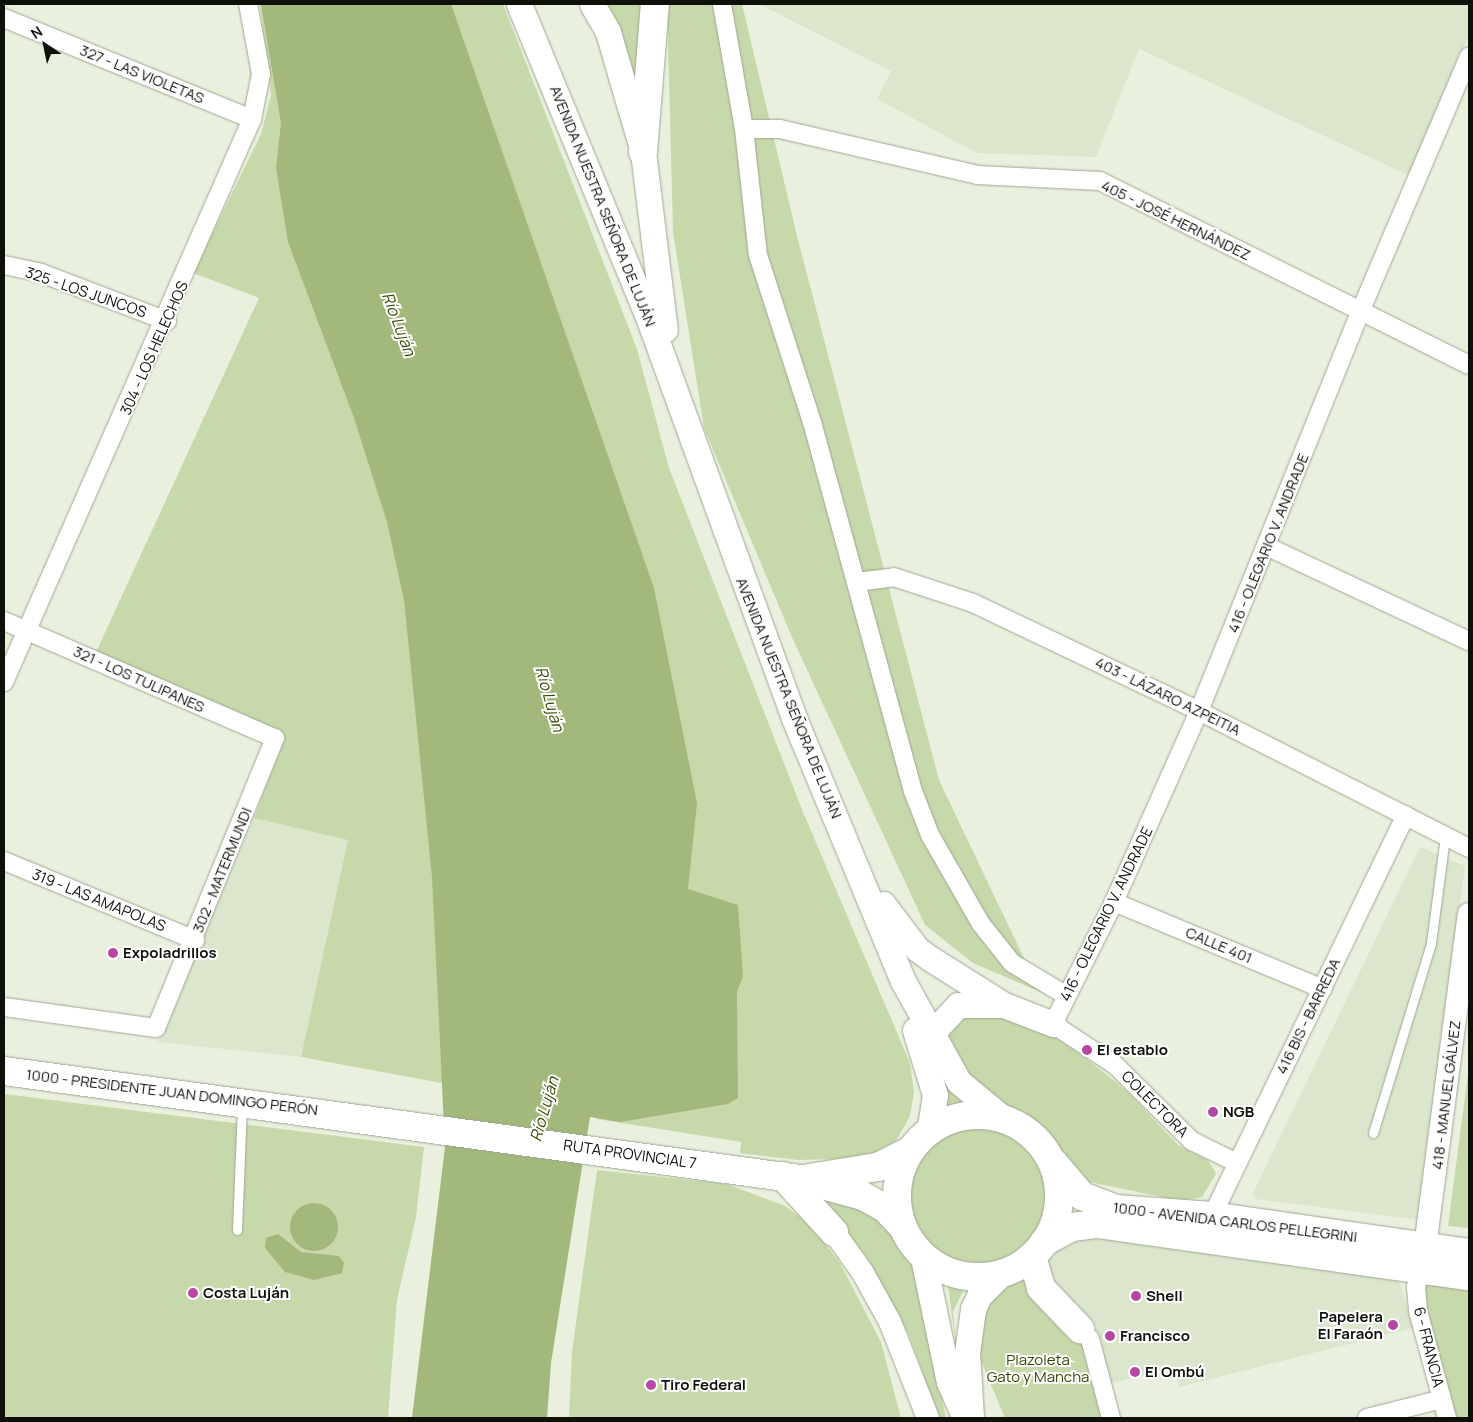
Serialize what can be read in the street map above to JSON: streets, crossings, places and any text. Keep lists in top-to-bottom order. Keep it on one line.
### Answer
{"streets":{"main road":["AVENIDA NUESTRA SEÑORA DE LUJÁN","1000 - PRESIDENTE JUAN DOMINGO PERÓN","RUTA PROVINCIAL 7","1000 - AVENIDA CARLOS PELLEGRINI"],"street":["327 - LAS VIOLETAS","405 - JOSÉ HERNÁNDEZ","325 - LOS JUNCOS","304 - LOS HELECHOS","416 - OLEGARIO V. ANDRADE","321 - LOS TULIPANES","403 - LÁZARO AZPEITIA","302 - MATERMUNDI","319 - LAS AMAPOLAS","CALLE 401","416 BIS - BARREDA","418 - MANUEL GÁLVEZ","COLECTORA","6 - FRANCIA"]},"crossings":[["327 - LAS VIOLETAS","304 - LOS HELECHOS"],["AVENIDA NUESTRA SEÑORA DE LUJÁN","RUTA PROVINCIAL 7"],["AVENIDA NUESTRA SEÑORA DE LUJÁN","1000 - AVENIDA CARLOS PELLEGRINI"],["405 - JOSÉ HERNÁNDEZ","416 - OLEGARIO V. ANDRADE"],["325 - LOS JUNCOS","304 - LOS HELECHOS"],["304 - LOS HELECHOS","321 - LOS TULIPANES"],["416 - OLEGARIO V. ANDRADE","403 - LÁZARO AZPEITIA"],["416 - OLEGARIO V. ANDRADE","CALLE 401"],["416 - OLEGARIO V. ANDRADE","COLECTORA"],["321 - LOS TULIPANES","302 - MATERMUNDI"],["403 - LÁZARO AZPEITIA","416 BIS - BARREDA"],["302 - MATERMUNDI","319 - LAS AMAPOLAS"],["CALLE 401","416 BIS - BARREDA"],["416 BIS - BARREDA","COLECTORA"],["416 BIS - BARREDA","1000 - AVENIDA CARLOS PELLEGRINI"],["1000 - PRESIDENTE JUAN DOMINGO PERÓN","RUTA PROVINCIAL 7"],["418 - MANUEL GÁLVEZ","1000 - AVENIDA CARLOS PELLEGRINI"],["418 - MANUEL GÁLVEZ","6 - FRANCIA"],["RUTA PROVINCIAL 7","1000 - AVENIDA CARLOS PELLEGRINI"],["1000 - AVENIDA CARLOS PELLEGRINI","6 - FRANCIA"]],"water":["Río Luján"],"parks":["Plazoleta Gato y Mancha"],"places":["Expoladrillos","El establo","NGB","Costa Luján","Shell","Papelera El Faraón","Francisco","El Ombú","Tiro Federal"],"north":"top left"}
